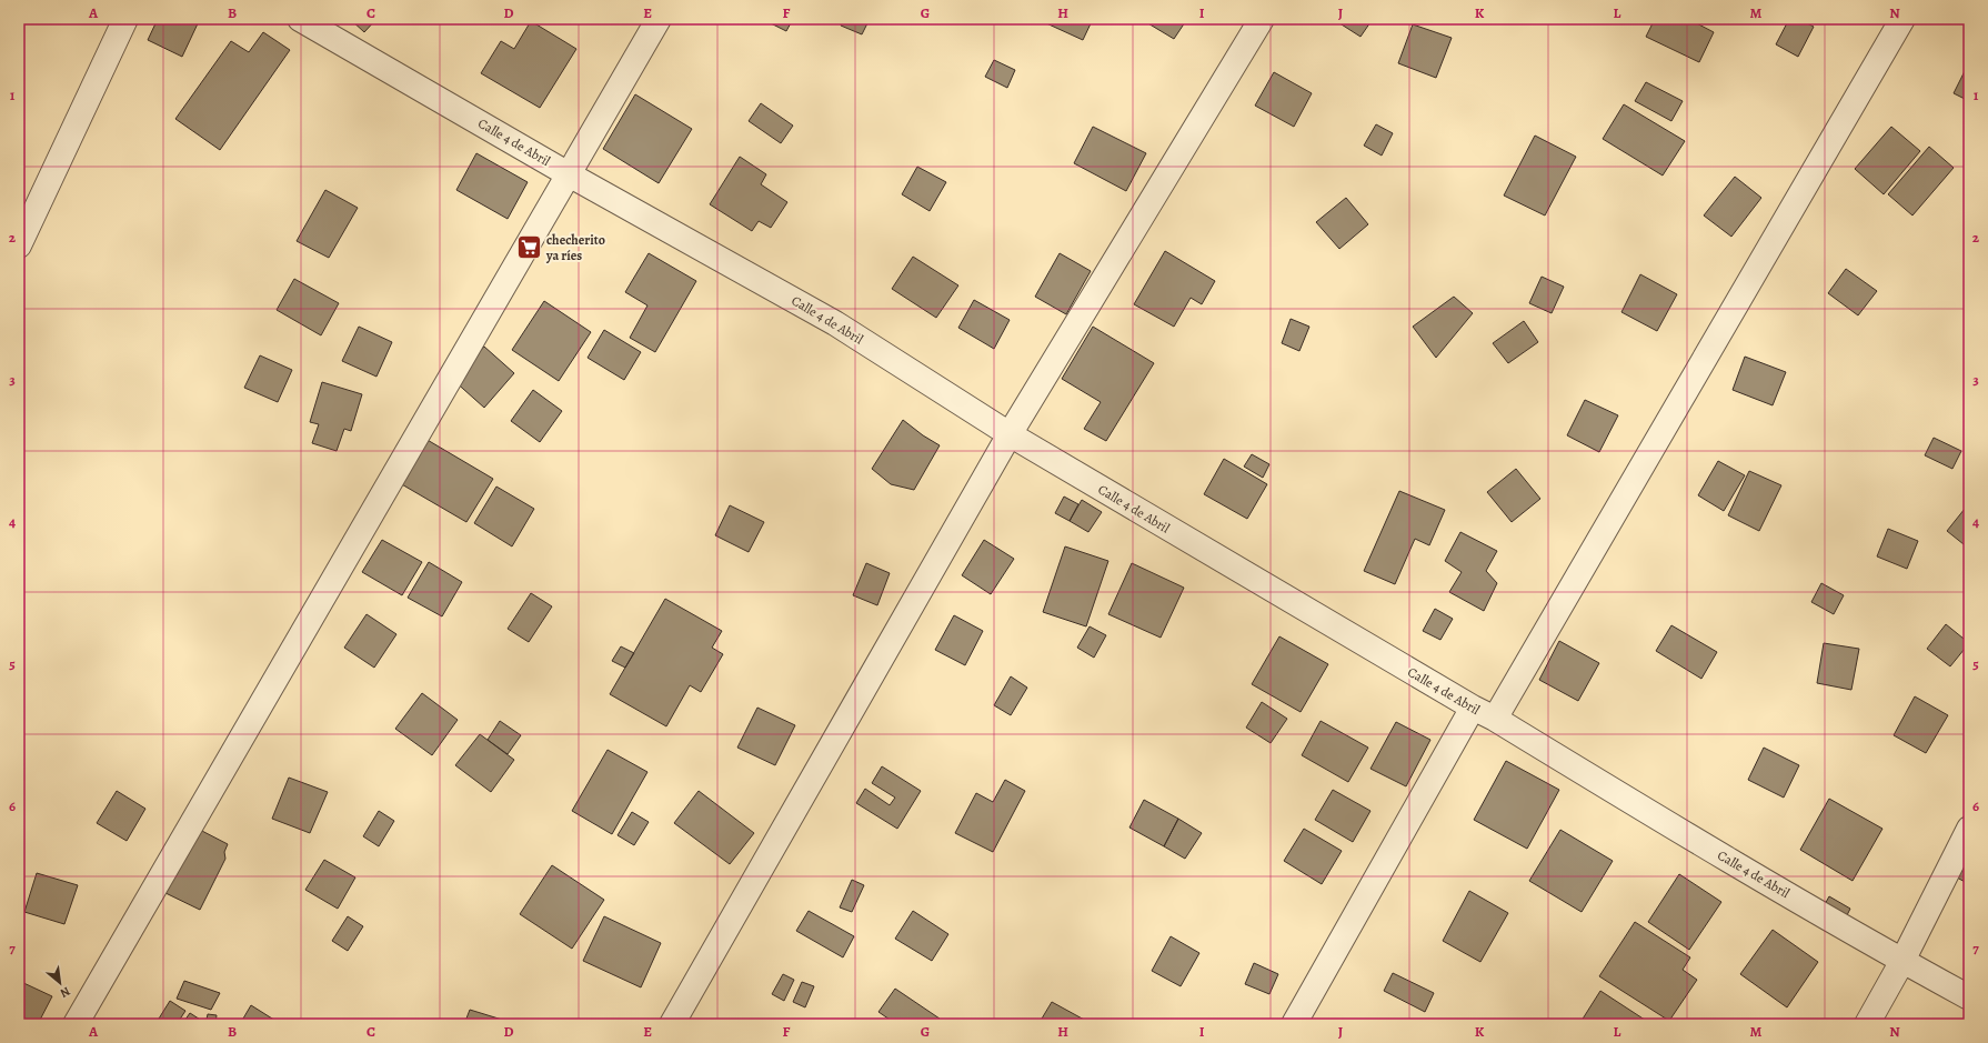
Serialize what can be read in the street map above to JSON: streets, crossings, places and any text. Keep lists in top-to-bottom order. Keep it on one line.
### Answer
{"streets":{"street":["Calle 4 de Abril"]},"places":{"supermarket":["checherito ya ríes"]},"north":"bottom right","grid":{"columns":["A","B","C","D","E","F","G","H","I","J","K","L","M","N"],"rows":["1","2","3","4","5","6","7"]}}
